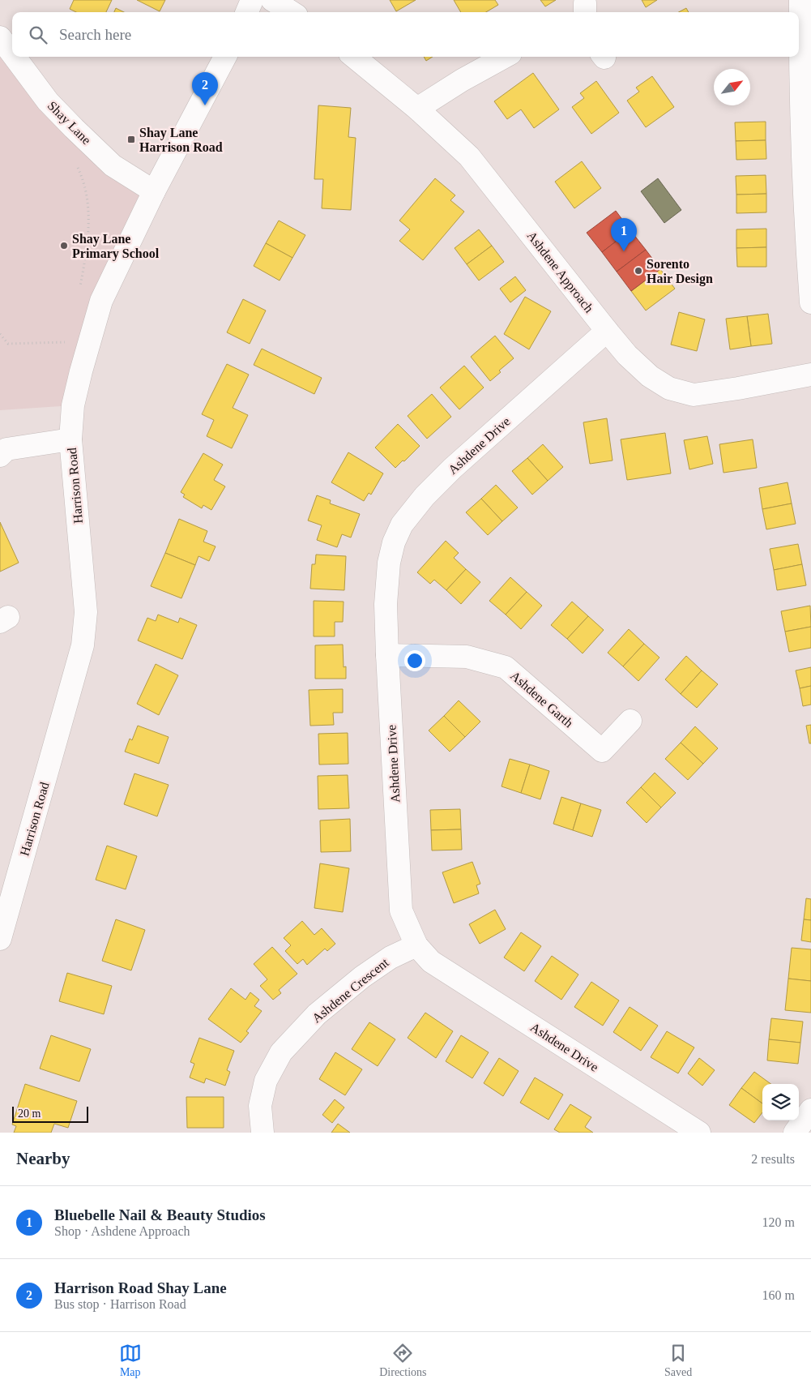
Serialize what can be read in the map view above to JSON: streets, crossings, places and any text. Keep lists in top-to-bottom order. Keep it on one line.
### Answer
{"streets":{"street":["Shay Lane","Ashdene Approach","Ashdene Drive","Harrison Road","Ashdene Garth","Ashdene Crescent"]},"crossings":[["Shay Lane","Harrison Road"],["Ashdene Approach","Ashdene Drive"],["Ashdene Drive","Ashdene Garth"],["Ashdene Drive","Ashdene Crescent"]],"places":{"transit":["Shay Lane Harrison Road"],"other":["Shay Lane Primary School","Sorento Hair Design"]},"scale_bar":"20 m","north":"top right","page":{"search":"Search here","pins":["2","1"],"scale":"20 m","heading":["Nearby","2 results"],"list":[{"mark":"1","name":"Bluebelle Nail & Beauty Studios","note":"Shop · Ashdene Approach","value":"120 m"},{"mark":"2","name":"Harrison Road Shay Lane","note":"Bus stop · Harrison Road","value":"160 m"}],"nav":["Map","Directions","Saved"]}}
